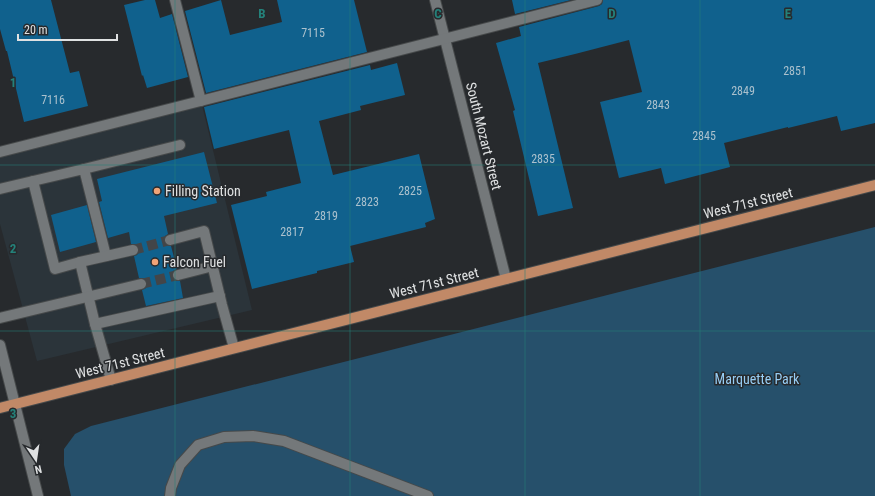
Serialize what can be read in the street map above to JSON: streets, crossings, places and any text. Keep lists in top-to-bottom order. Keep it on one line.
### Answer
{"streets":{"main road":["West 71st Street"],"street":["South Mozart Street"]},"crossings":[["South Mozart Street","West 71st Street"]],"parks":["Marquette Park"],"places":["Filling Station","Falcon Fuel"],"house_numbers":["7115","2851","2849","7116","2843","2845","2835","2825","2823","2819","2817"],"scale_bar":"20 m","north":"bottom","grid":{"columns":["B","C","D","E"],"rows":["1","2","3"]}}
